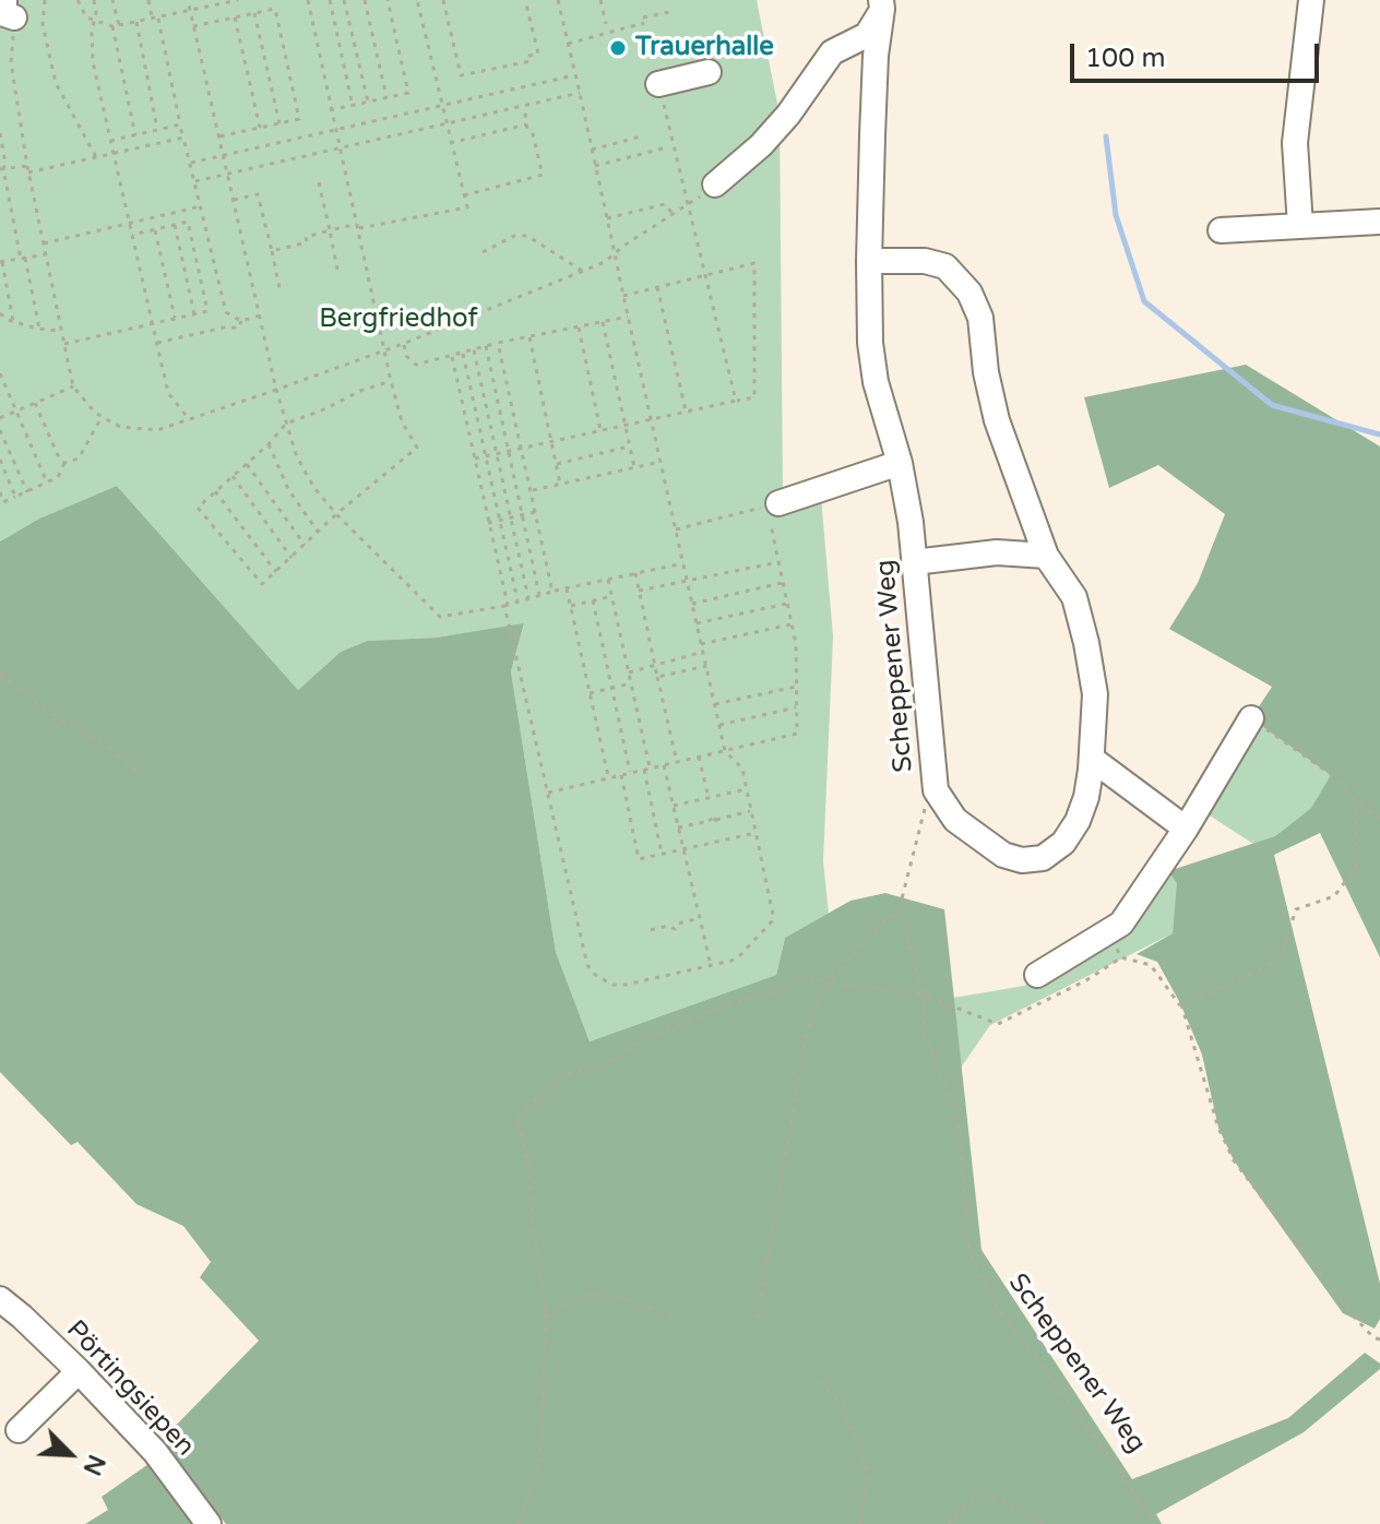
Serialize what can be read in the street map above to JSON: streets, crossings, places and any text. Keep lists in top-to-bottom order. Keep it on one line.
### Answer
{"streets":{"street":["Scheppener Weg","Pörtingsiepen"]},"parks":["Bergfriedhof"],"places":["Trauerhalle"],"scale_bar":"100 m","north":"bottom right"}
